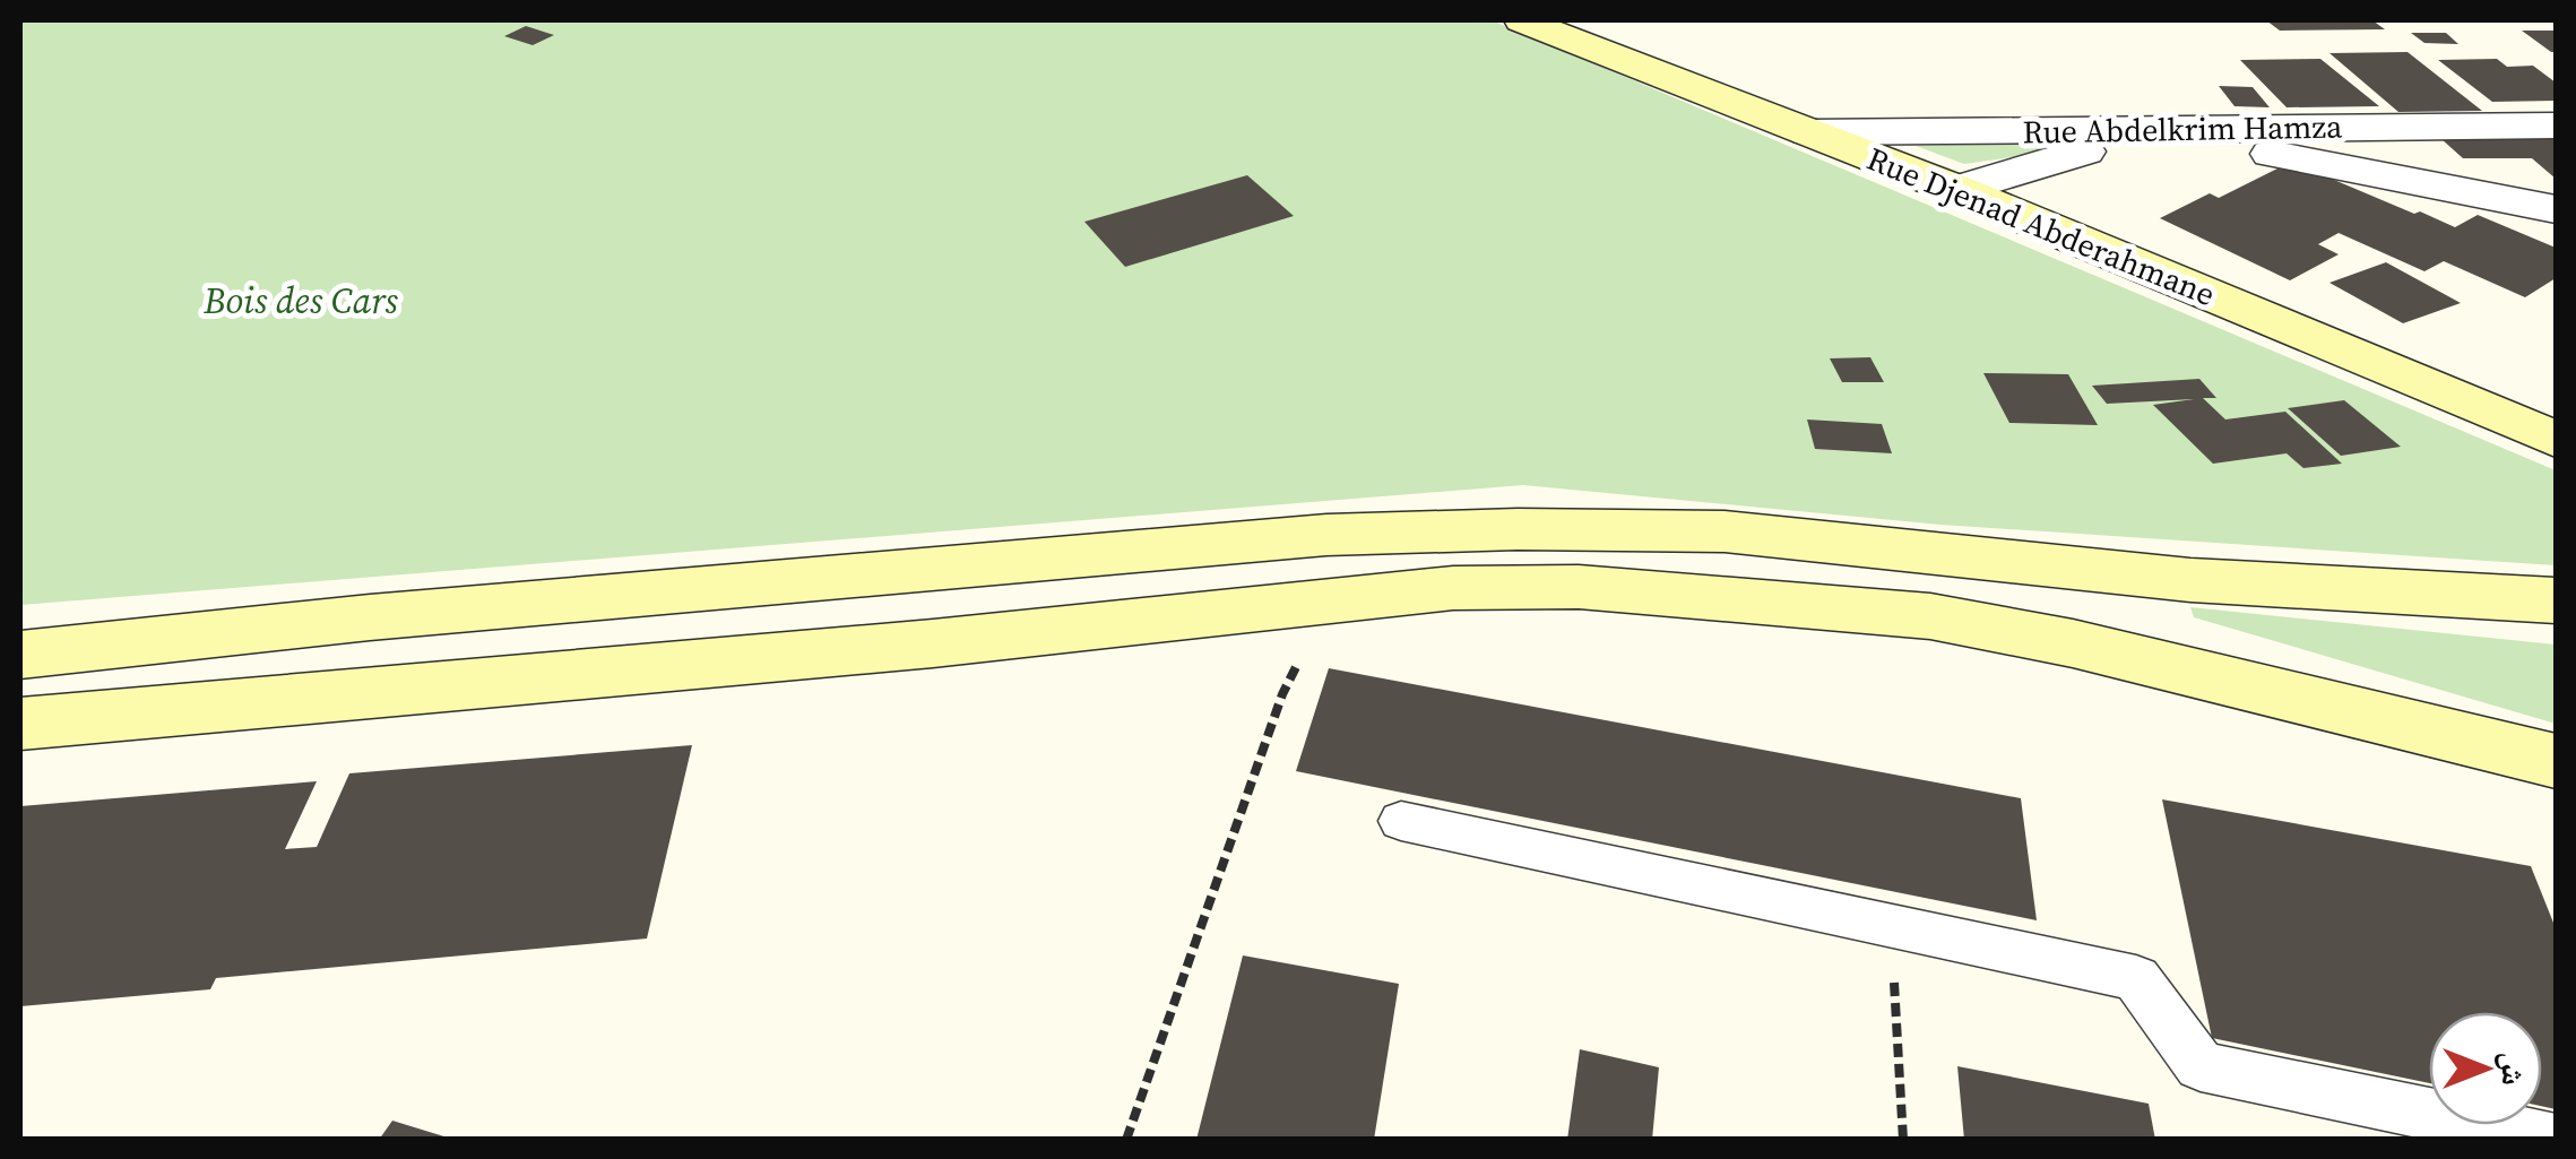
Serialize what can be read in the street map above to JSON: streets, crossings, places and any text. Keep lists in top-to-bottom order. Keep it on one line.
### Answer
{"streets":{"main road":["Rue Djenad Abderahmane"],"street":["Rue Abdelkrim Hamza"]},"crossings":[["Rue Abdelkrim Hamza","Rue Djenad Abderahmane"]],"parks":["Bois des Cars"],"north":"right"}
